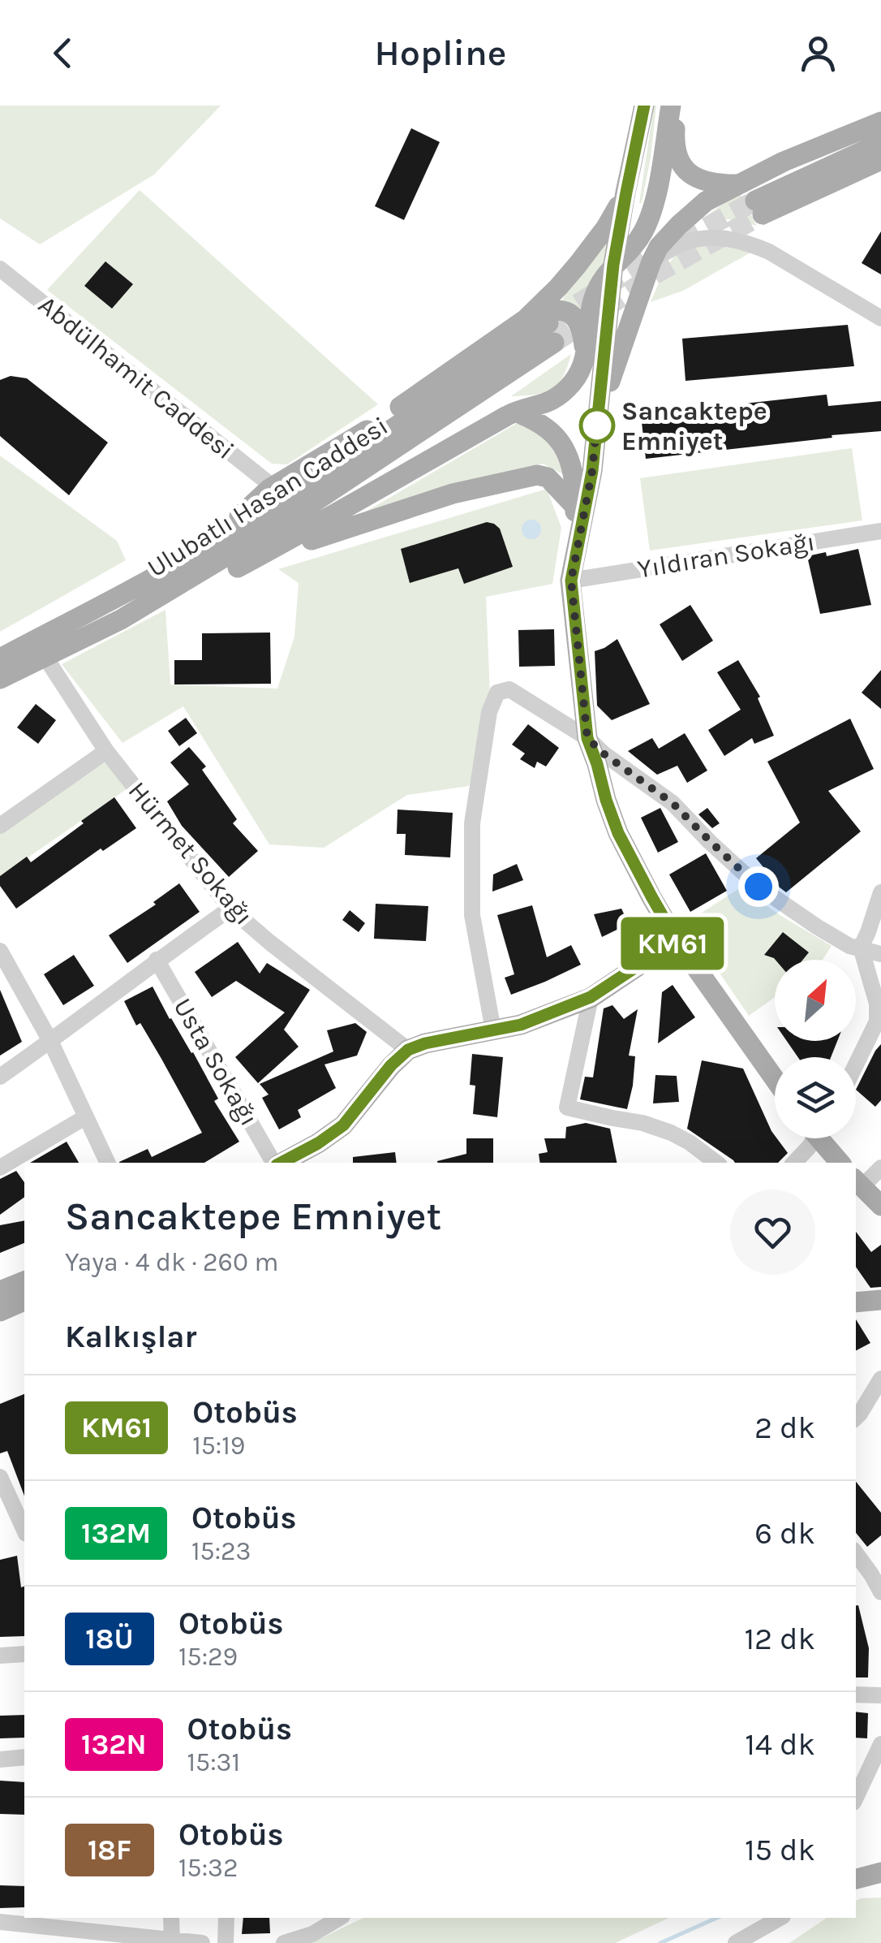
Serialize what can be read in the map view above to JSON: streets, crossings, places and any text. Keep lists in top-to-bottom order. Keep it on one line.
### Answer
{"streets":{"main road":["Ulubatlı Hasan Caddesi"],"street":["Abdülhamit Caddesi","Yıldıran Sokağı","Hürmet Sokağı","Usta Sokağı"]},"crossings":[["Ulubatlı Hasan Caddesi","Hürmet Sokağı"]],"places":["Sancaktepe Emniyet"],"lines":["bus line KM61"],"north":"top right","page":{"header":"Hopline","on_map":"KM61","heading":[["Sancaktepe Emniyet","Yaya · 4 dk · 260 m"],"Kalkışlar"],"list":[{"mark":"KM61","name":"Otobüs","note":"15:19","value":"2 dk"},{"mark":"132M","name":"Otobüs","note":"15:23","value":"6 dk"},{"mark":"18Ü","name":"Otobüs","note":"15:29","value":"12 dk"},{"mark":"132N","name":"Otobüs","note":"15:31","value":"14 dk"},{"mark":"18F","name":"Otobüs","note":"15:32","value":"15 dk"}]}}
